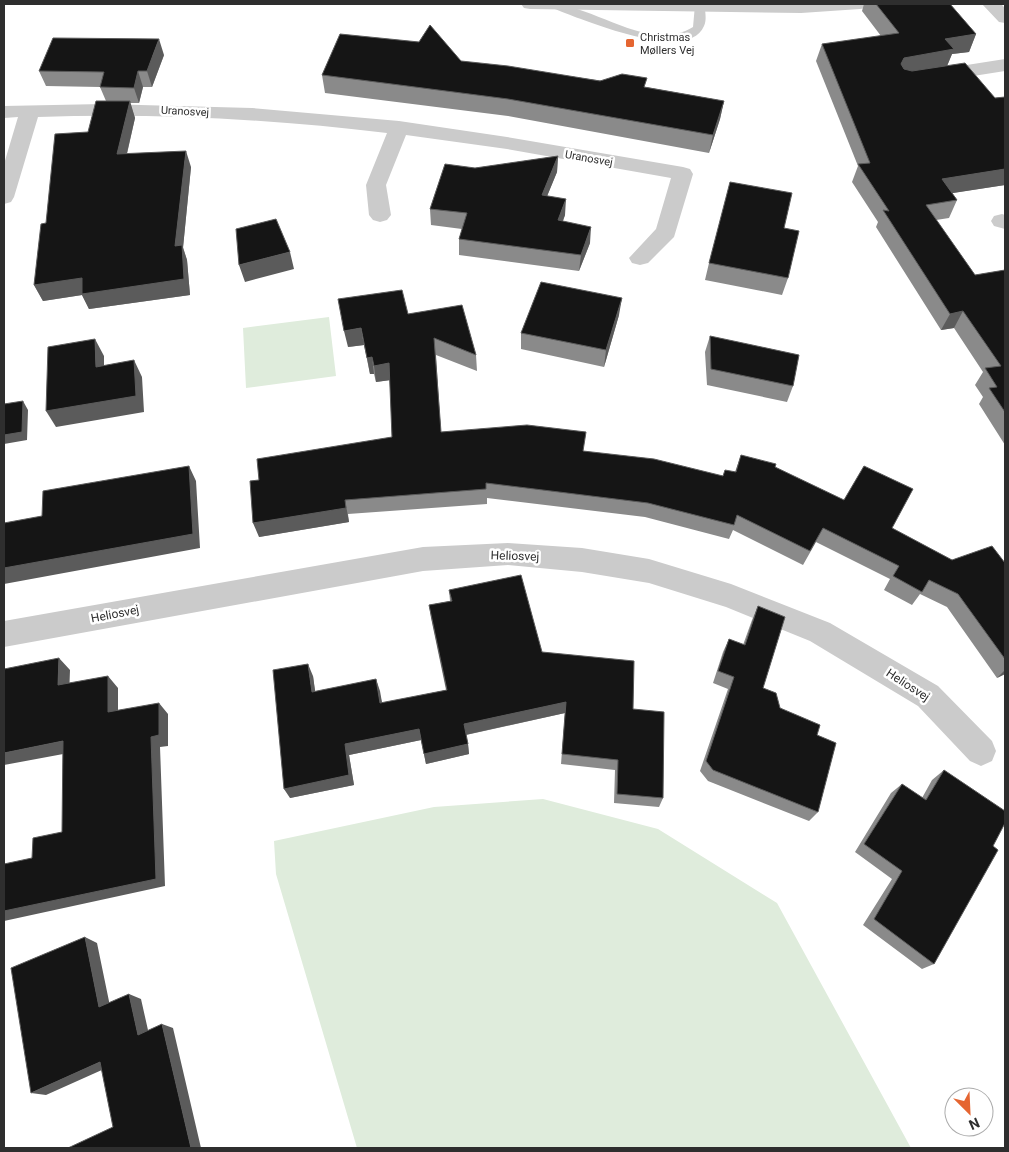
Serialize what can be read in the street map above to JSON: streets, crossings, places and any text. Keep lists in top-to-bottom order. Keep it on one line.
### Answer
{"streets":{"street":["Uranosvej","Heliosvej"]},"places":{"transit":["Christmas Møllers Vej"]},"north":"bottom right"}
